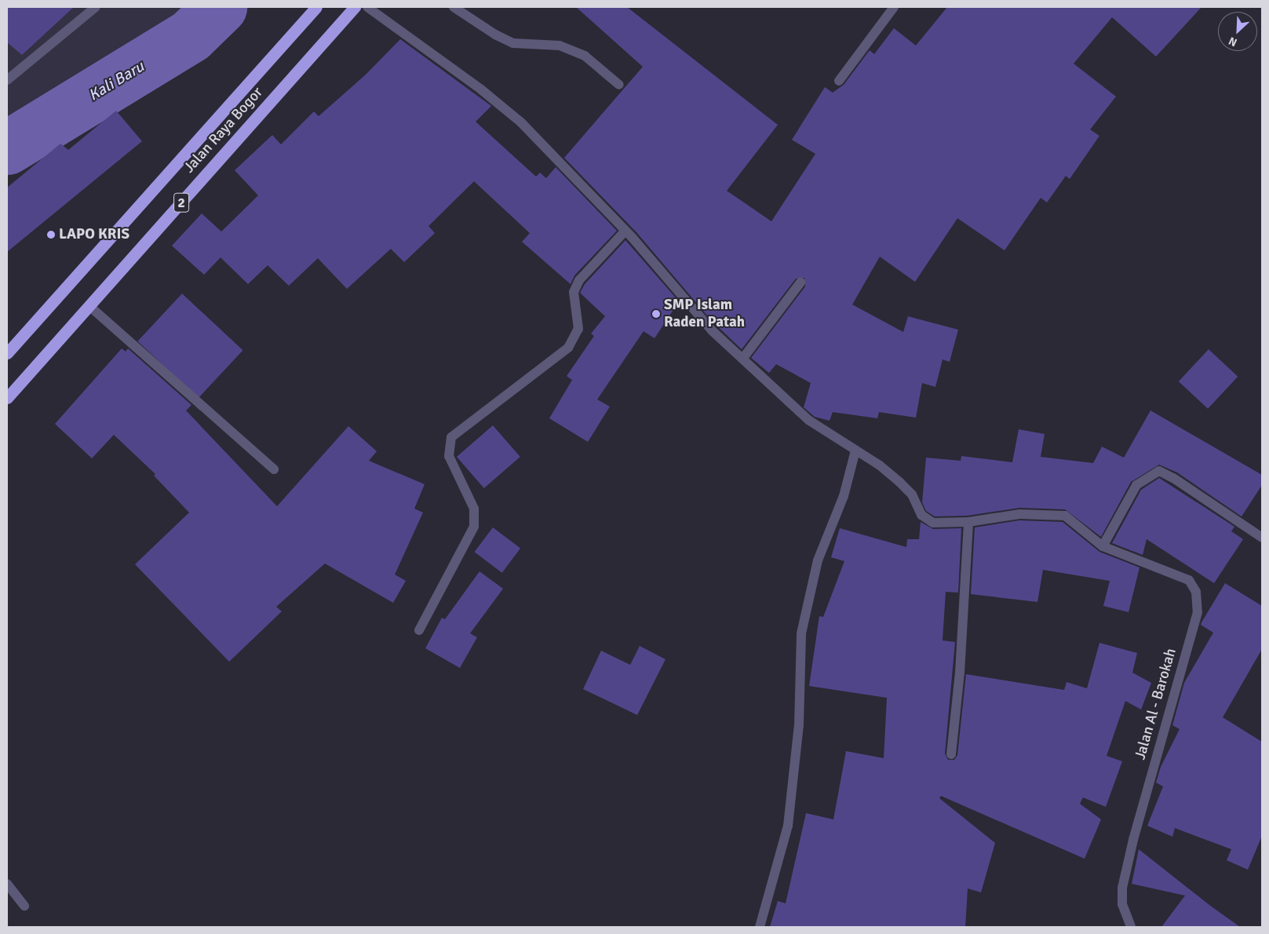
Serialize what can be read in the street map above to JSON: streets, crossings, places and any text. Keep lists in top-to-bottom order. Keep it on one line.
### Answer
{"streets":{"highway":["Jalan Raya Bogor","2"],"street":["Jalan Al - Barokah"]},"water":["Kali Baru"],"places":["LAPO KRIS","SMP Islam Raden Patah"],"north":"bottom left"}
